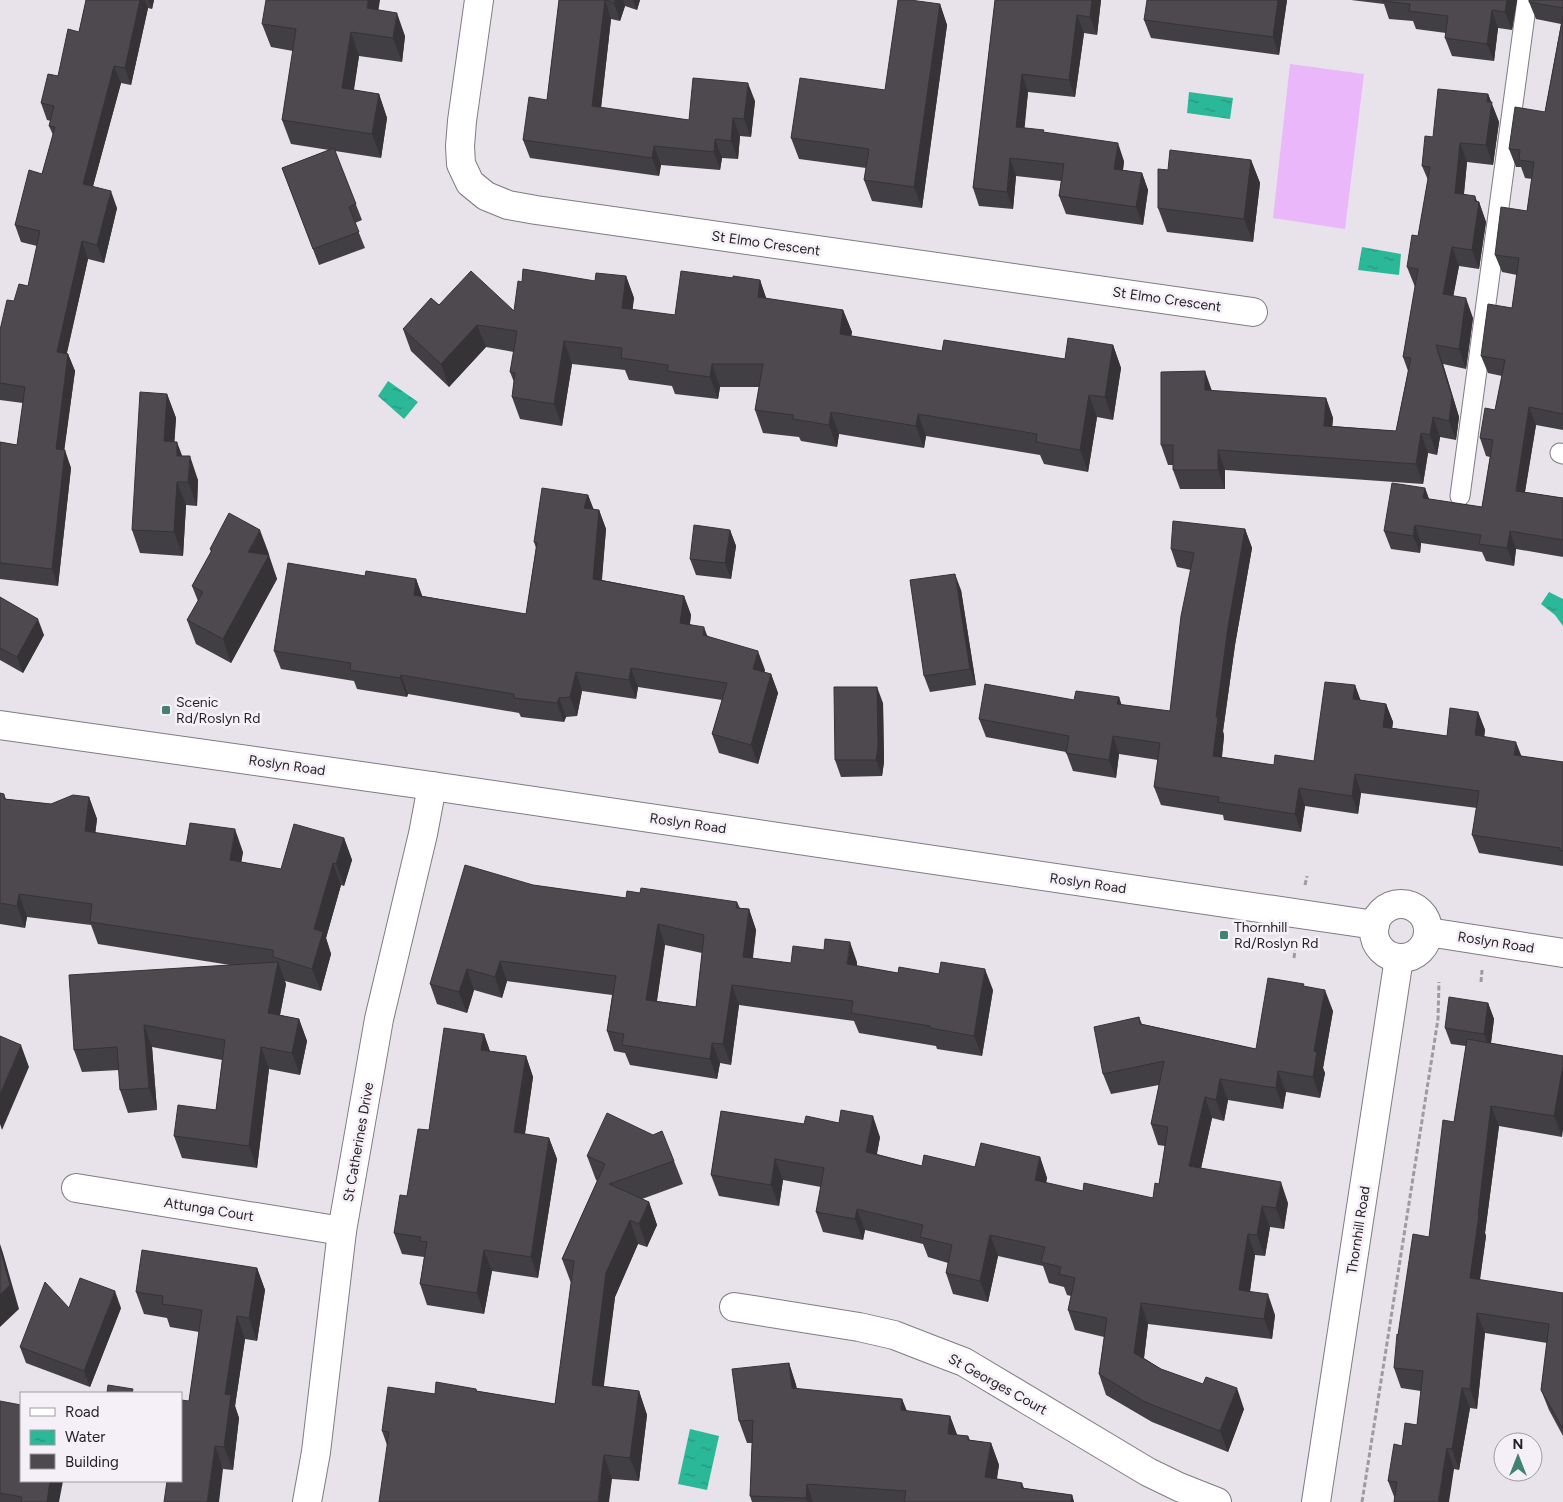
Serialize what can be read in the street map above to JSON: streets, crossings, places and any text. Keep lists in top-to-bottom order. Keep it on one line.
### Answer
{"streets":{"street":["St Elmo Crescent","Roslyn Road","St Catherines Drive","Attunga Court","Thornhill Road","St Georges Court"]},"crossings":[["Roslyn Road","St Catherines Drive"],["Roslyn Road","Thornhill Road"],["St Catherines Drive","Attunga Court"]],"places":{"transit":["Scenic Rd/Roslyn Rd","Thornhill Rd/Roslyn Rd"]},"legend":["Road","Water","Building"],"north":"top"}
